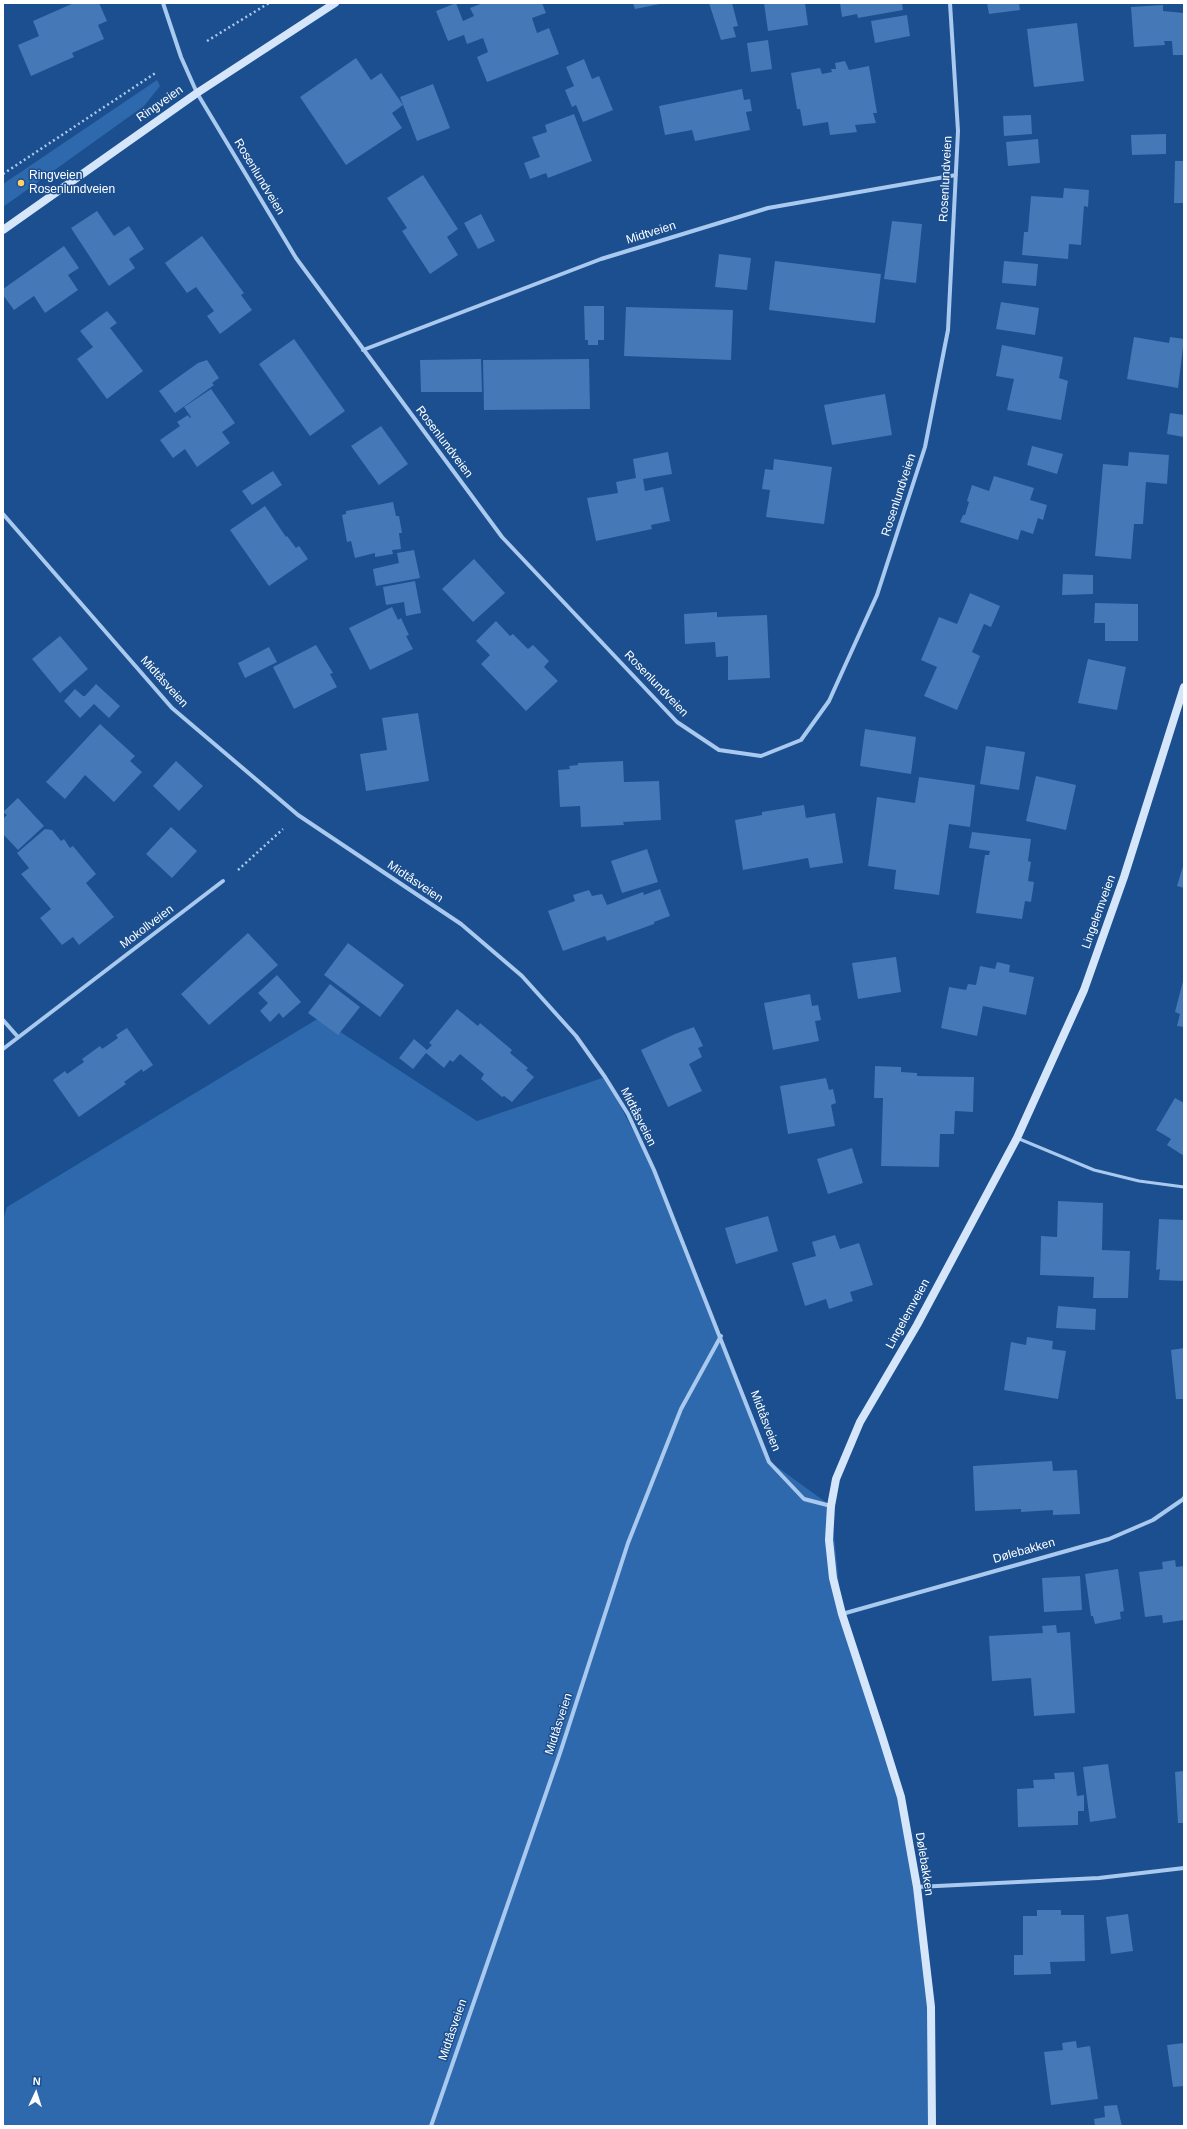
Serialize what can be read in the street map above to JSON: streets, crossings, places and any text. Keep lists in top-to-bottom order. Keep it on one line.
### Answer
{"streets":{"main road":["Ringveien","Lingelemveien","Dølebakken"],"street":["Rosenlundveien","Midtveien","Midtåsveien","Mokollveien"]},"crossings":[["Ringveien","Rosenlundveien"],["Rosenlundveien","Midtveien"],["Midtåsveien","Lingelemveien"],["Midtåsveien","Dølebakken"],["Lingelemveien","Dølebakken"]],"places":["Ringveien Rosenlundveien"],"north":"top"}
